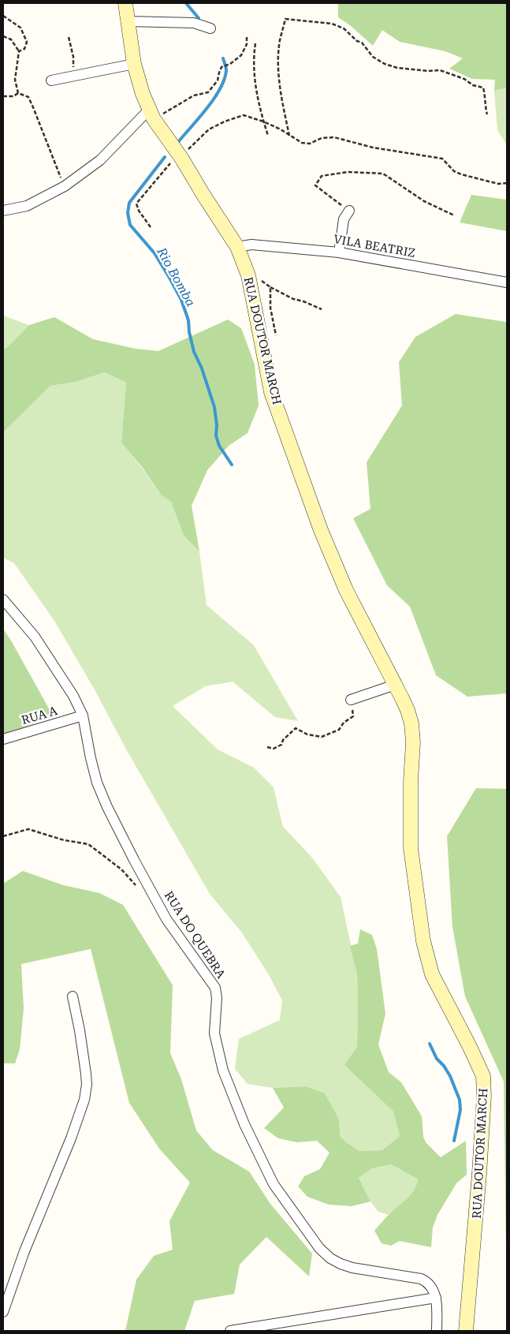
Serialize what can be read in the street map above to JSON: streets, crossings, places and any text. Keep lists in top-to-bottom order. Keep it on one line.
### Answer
{"streets":{"main road":["RUA DOUTOR MARCH"],"street":["VILA BEATRIZ","RUA A","RUA DO QUEBRA"]},"crossings":[["VILA BEATRIZ","RUA DOUTOR MARCH"],["RUA A","RUA DO QUEBRA"]],"water":["Rio Bomba"]}
